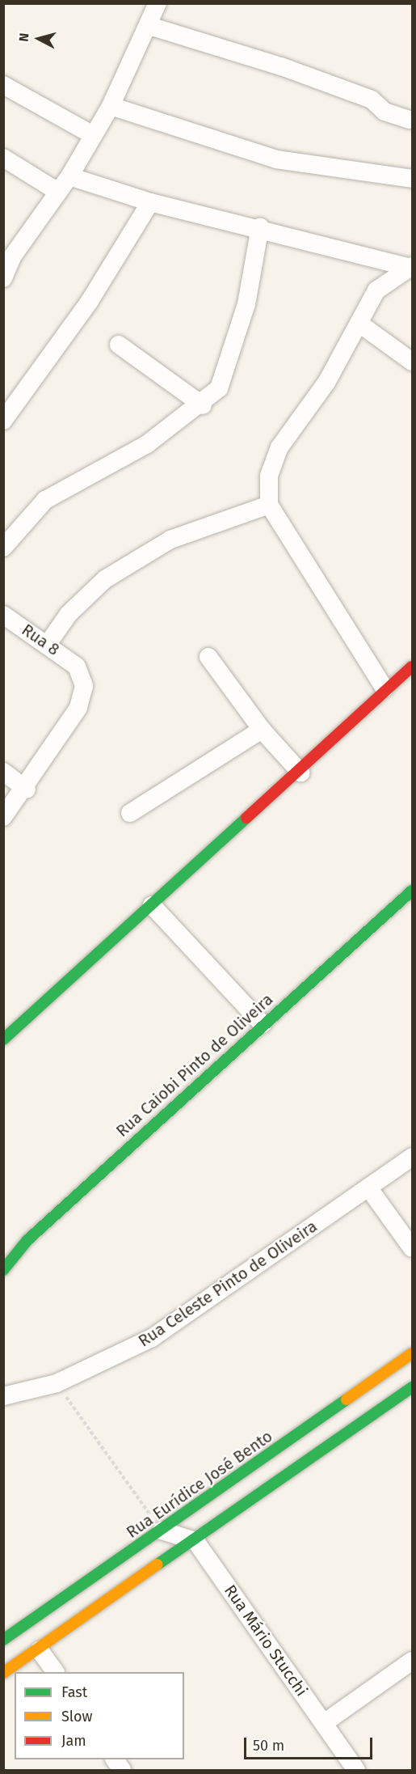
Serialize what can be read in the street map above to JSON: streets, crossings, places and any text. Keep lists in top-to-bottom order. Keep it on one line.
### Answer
{"streets":{"street":["Rua 8","Rua Caiobi Pinto de Oliveira","Rua Celeste Pinto de Oliveira","Rua Eurídice José Bento","Rua Mário Stucchi"]},"legend":["Fast","Slow","Jam"],"scale_bar":"50 m","north":"left"}
